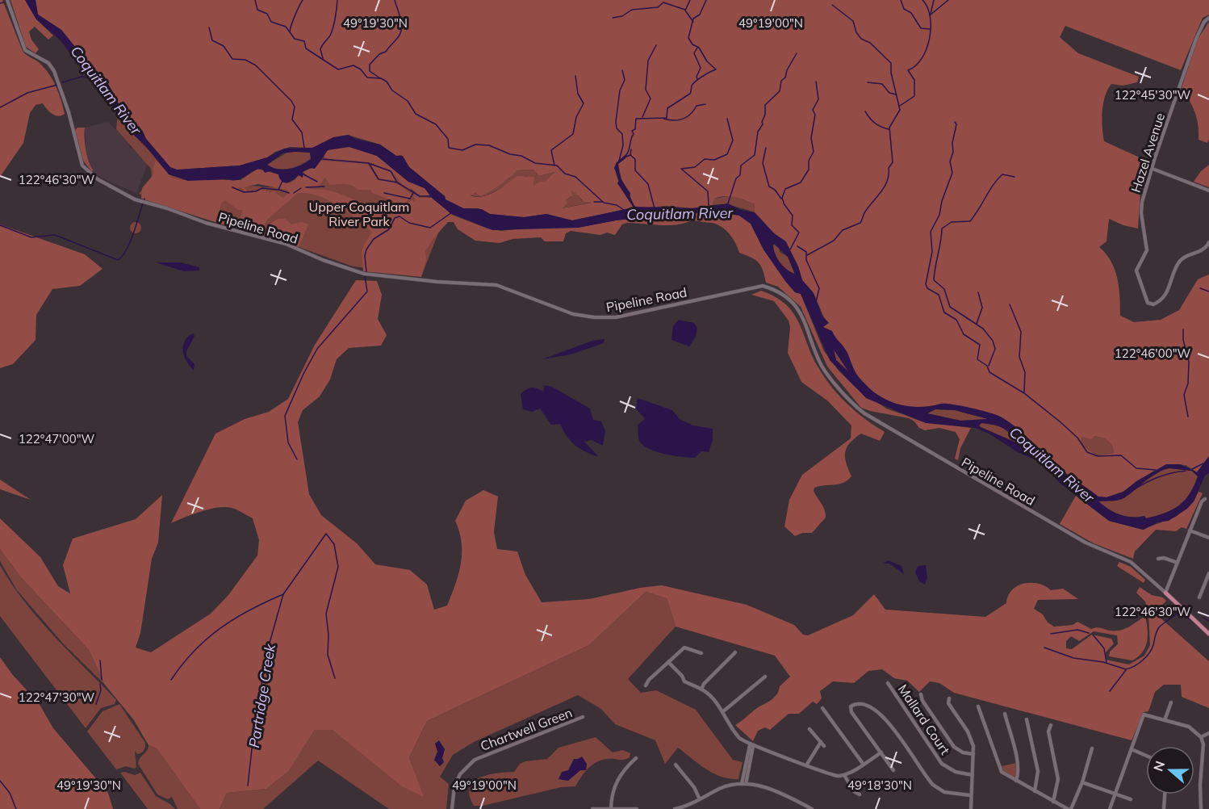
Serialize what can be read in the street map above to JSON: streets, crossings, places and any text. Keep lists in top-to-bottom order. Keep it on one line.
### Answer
{"streets":{"main road":["Pipeline Road"],"street":["Hazel Avenue","Mallard Court","Chartwell Green"]},"water":["Coquitlam River","Partridge Creek"],"parks":["Upper Coquitlam River Park"],"north":"left","coordinates":["49°19'30\"N","49°19'00\"N","122°45'30\"W","122°46'30\"W","122°46'00\"W","122°47'00\"W","122°47'30\"W","49°18'30\"N"]}
